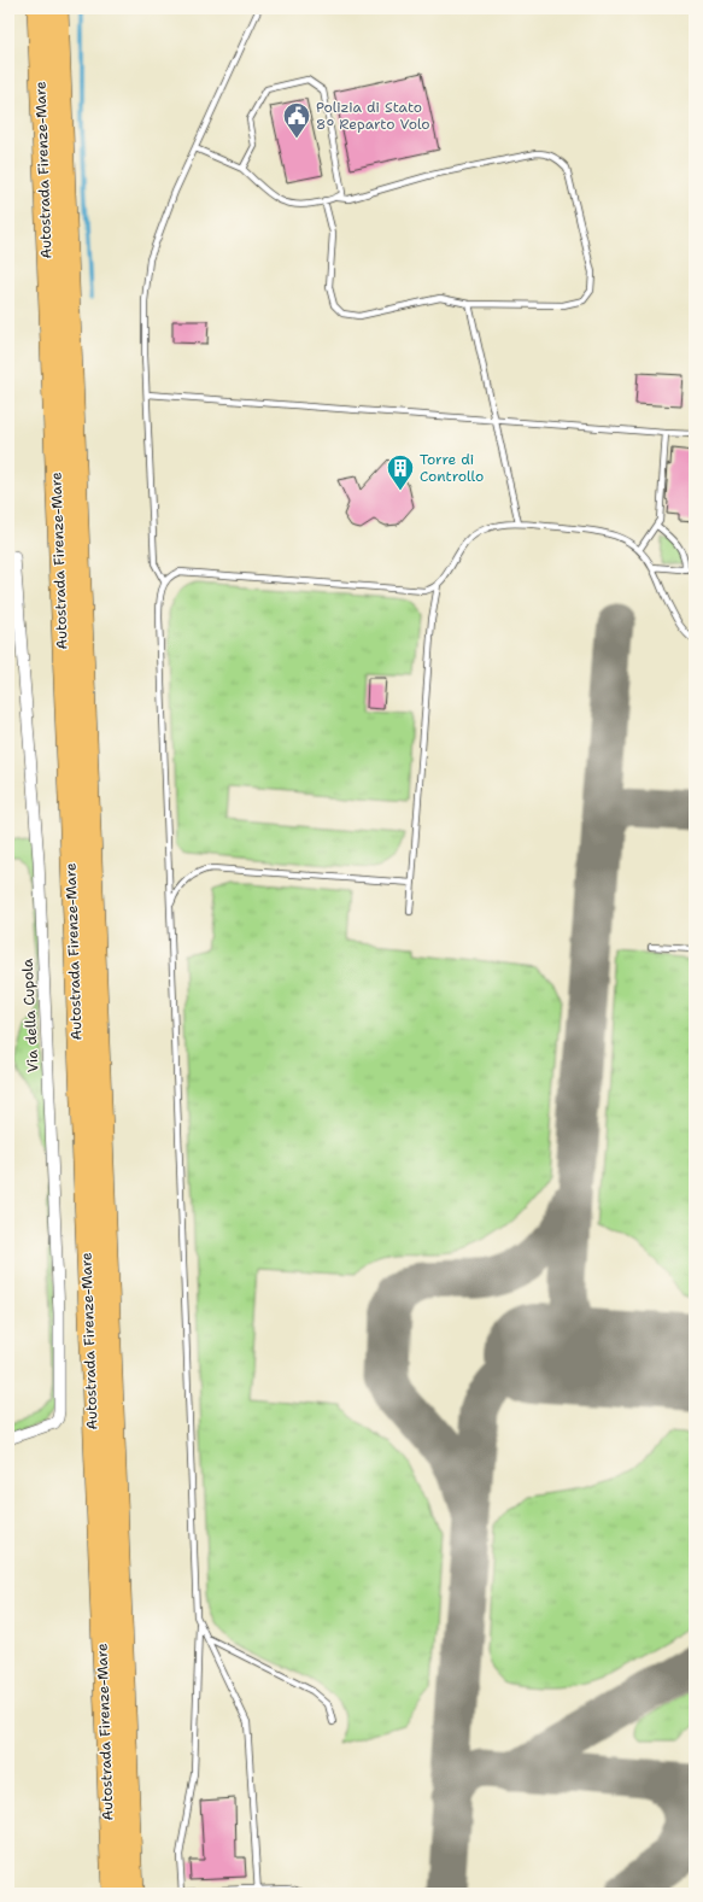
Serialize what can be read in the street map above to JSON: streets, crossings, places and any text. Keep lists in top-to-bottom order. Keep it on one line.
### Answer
{"streets":{"highway":["Autostrada Firenze-Mare"],"street":["Via della Cupola"]},"places":{"public building":["Polizia di Stato 8° Reparto Volo"],"building":["Torre di Controllo"]}}
